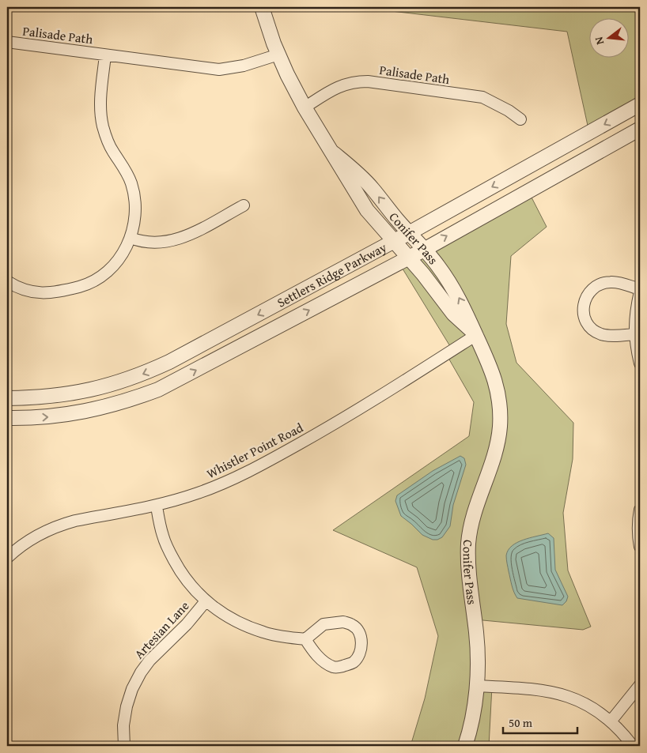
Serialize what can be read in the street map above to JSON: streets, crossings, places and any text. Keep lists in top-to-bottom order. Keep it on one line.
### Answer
{"streets":{"street":["Palisade Path","Conifer Pass","Settlers Ridge Parkway","Whistler Point Road","Artesian Lane"]},"crossings":[["Palisade Path","Conifer Pass"],["Conifer Pass","Settlers Ridge Parkway"],["Conifer Pass","Whistler Point Road"]],"scale_bar":"50 m","north":"left"}
